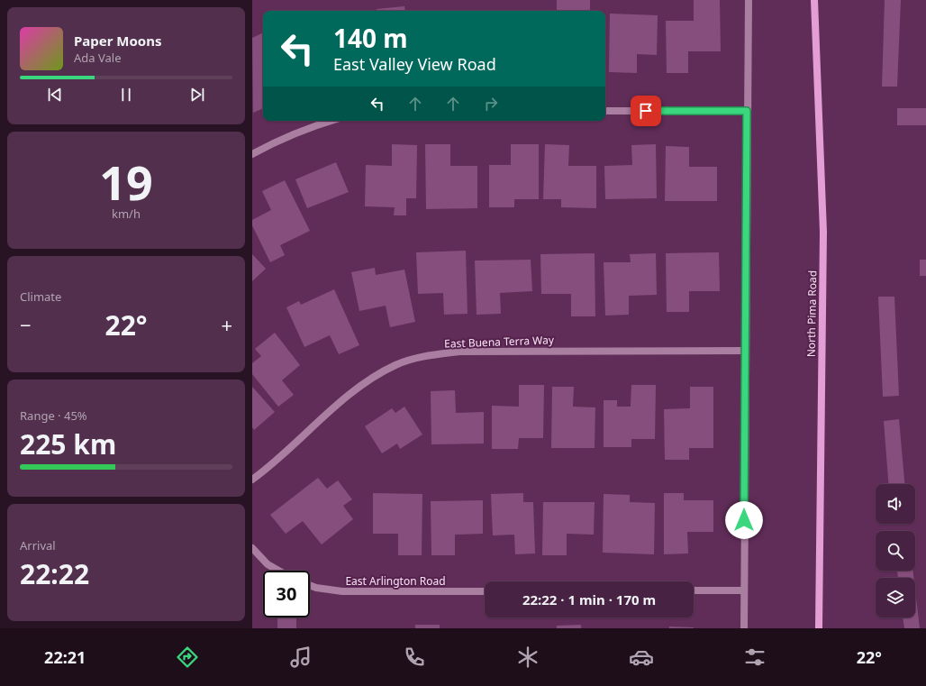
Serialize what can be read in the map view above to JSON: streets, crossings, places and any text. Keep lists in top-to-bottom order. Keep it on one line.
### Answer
{"streets":{"main road":["North Pima Road"],"street":["East Buena Terra Way","East Arlington Road"]},"page":{"turn":["140 m","East Valley View Road"],"song":["Paper Moons","Ada Vale"],"tile":[["19","km/h"],"Climate",["Range · 45%","225 km"],["Arrival","22:22"]],"heat":["−","22°","+"],"limit":"30","trip":"22:22 · 1 min · 170 m","tabs":["22:21","22°"]}}
